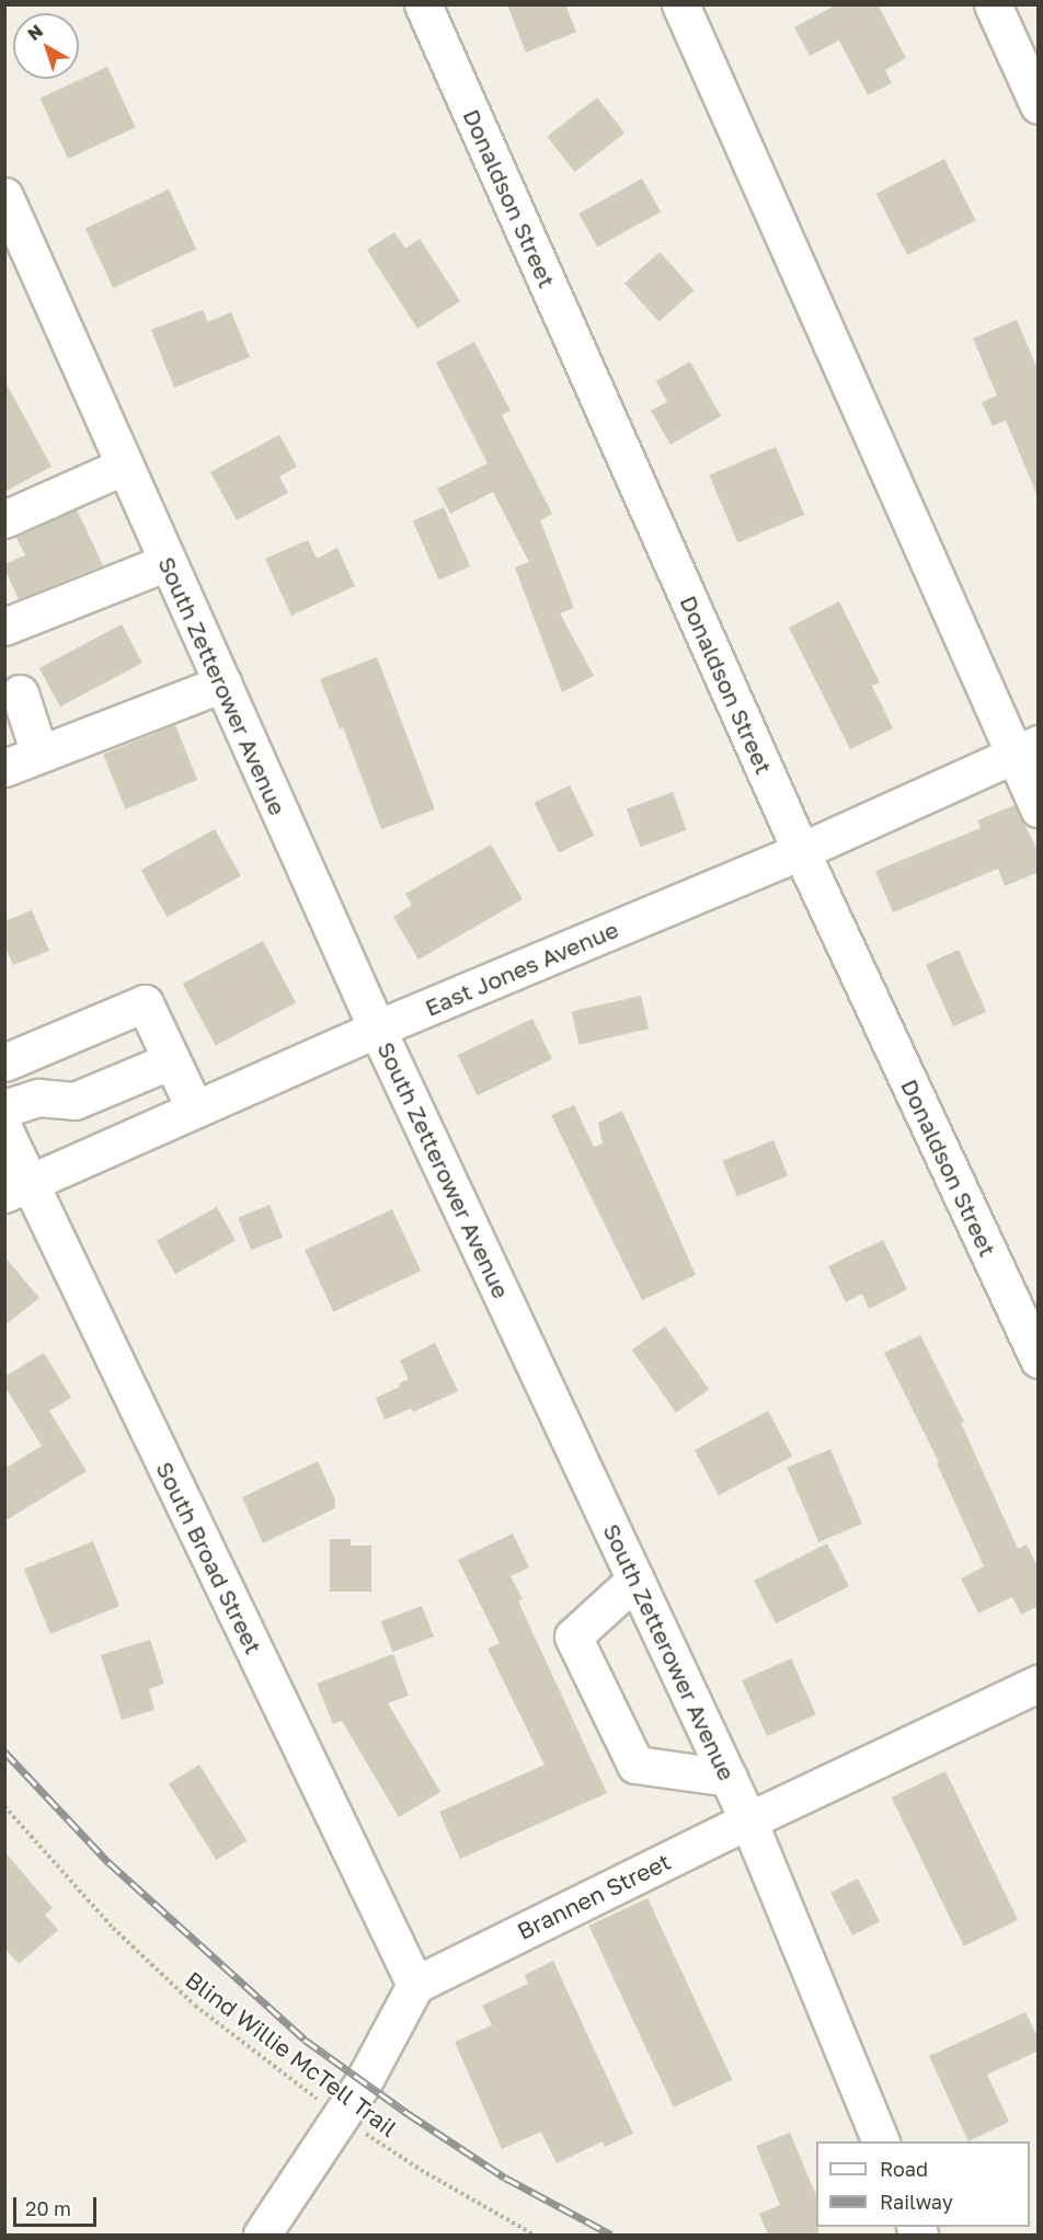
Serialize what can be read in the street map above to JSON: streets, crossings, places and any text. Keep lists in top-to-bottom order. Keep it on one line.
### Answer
{"streets":{"street":["Donaldson Street","South Zetterower Avenue","East Jones Avenue","South Broad Street","Brannen Street"],"path":["Blind Willie McTell Trail"]},"crossings":[["Donaldson Street","East Jones Avenue"],["South Zetterower Avenue","East Jones Avenue"],["South Zetterower Avenue","Brannen Street"],["East Jones Avenue","South Broad Street"],["South Broad Street","Brannen Street"]],"legend":["Road","Railway"],"scale_bar":"20 m","north":"top left"}
